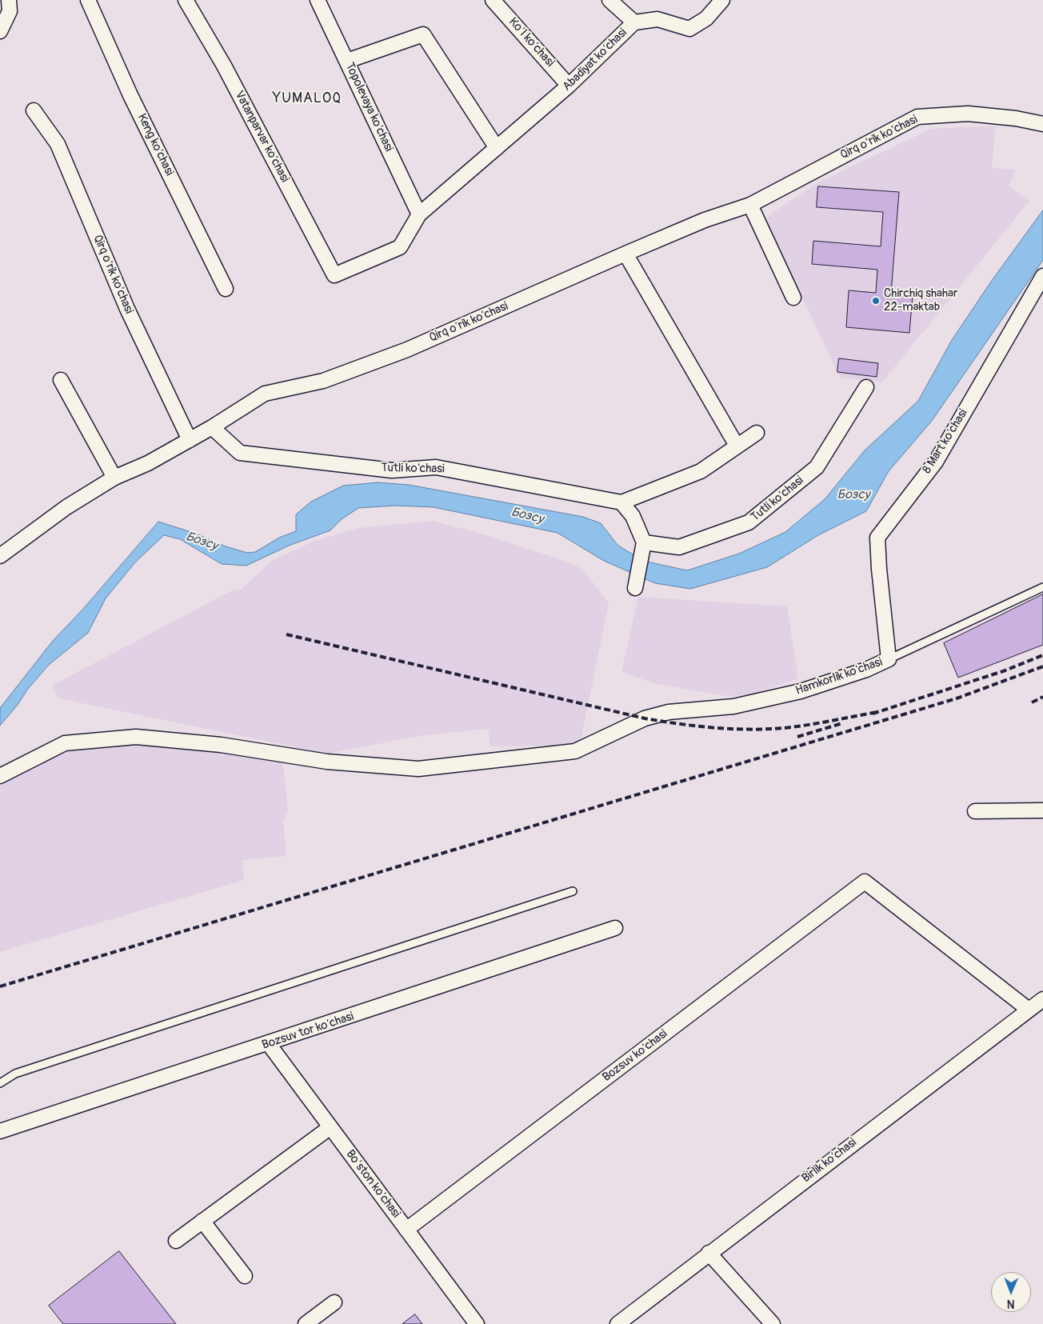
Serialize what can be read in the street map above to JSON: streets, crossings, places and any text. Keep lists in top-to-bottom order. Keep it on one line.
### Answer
{"streets":{"street":["Ko‘l ko‘chasi","Abadiyat ko‘chasi","Topolevaya ko‘chasi","Vatanparvar ko‘chasi","Qirq o‘rik ko‘chasi","Keng ko‘chasi","8 Mart ko‘chasi","Tutli ko‘chasi","Hamkorlik ko‘chasi","Bozsuv tor ko‘chasi","Bozsuv ko‘chasi","Birlik ko‘chasi","Bo‘ston ko‘chasi"]},"crossings":[["Ko‘l ko‘chasi","Abadiyat ko‘chasi"],["Abadiyat ko‘chasi","Topolevaya ko‘chasi"],["Abadiyat ko‘chasi","Vatanparvar ko‘chasi"],["Qirq o‘rik ko‘chasi","Tutli ko‘chasi"],["8 Mart ko‘chasi","Hamkorlik ko‘chasi"],["Bozsuv tor ko‘chasi","Bo‘ston ko‘chasi"],["Bozsuv ko‘chasi","Birlik ko‘chasi"],["Bozsuv ko‘chasi","Bo‘ston ko‘chasi"]],"districts":["YUMALOQ"],"water":["Бозсу"],"places":["Chirchiq shahar 22-maktab"],"north":"bottom"}
